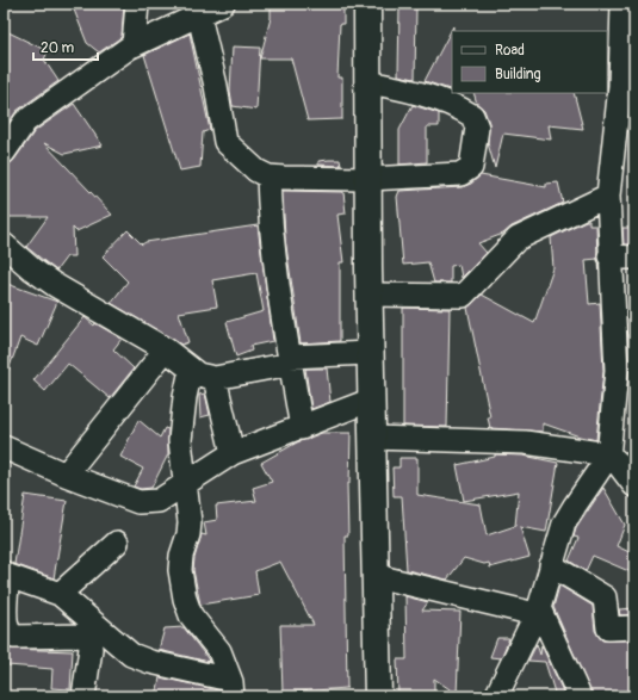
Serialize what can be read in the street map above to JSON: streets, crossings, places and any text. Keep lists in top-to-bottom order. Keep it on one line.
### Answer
{"legend":["Road","Building"],"scale_bar":"20 m"}
